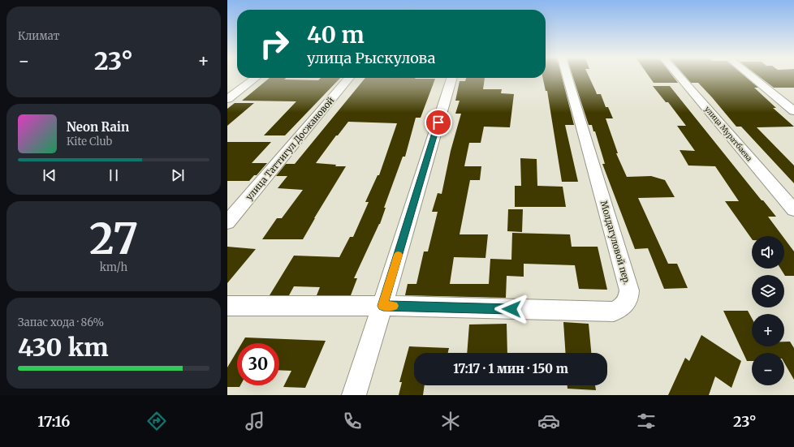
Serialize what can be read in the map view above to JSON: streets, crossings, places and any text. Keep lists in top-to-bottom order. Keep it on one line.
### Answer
{"streets":{"street":["улица Муратбаева","улица Таттигул Досжановой","Молдагуловой пер."]},"page":{"tile":["Климат",["27","km/h"],["Запас хода · 86%","430 km"]],"turn":["40 m","улица Рыскулова"],"heat":["−","23°","+"],"song":["Neon Rain","Kite Club"],"map_buttons":["+","−"],"limit":"30","trip":"17:17 · 1 мин · 150 m","tabs":["17:16","23°"]}}
